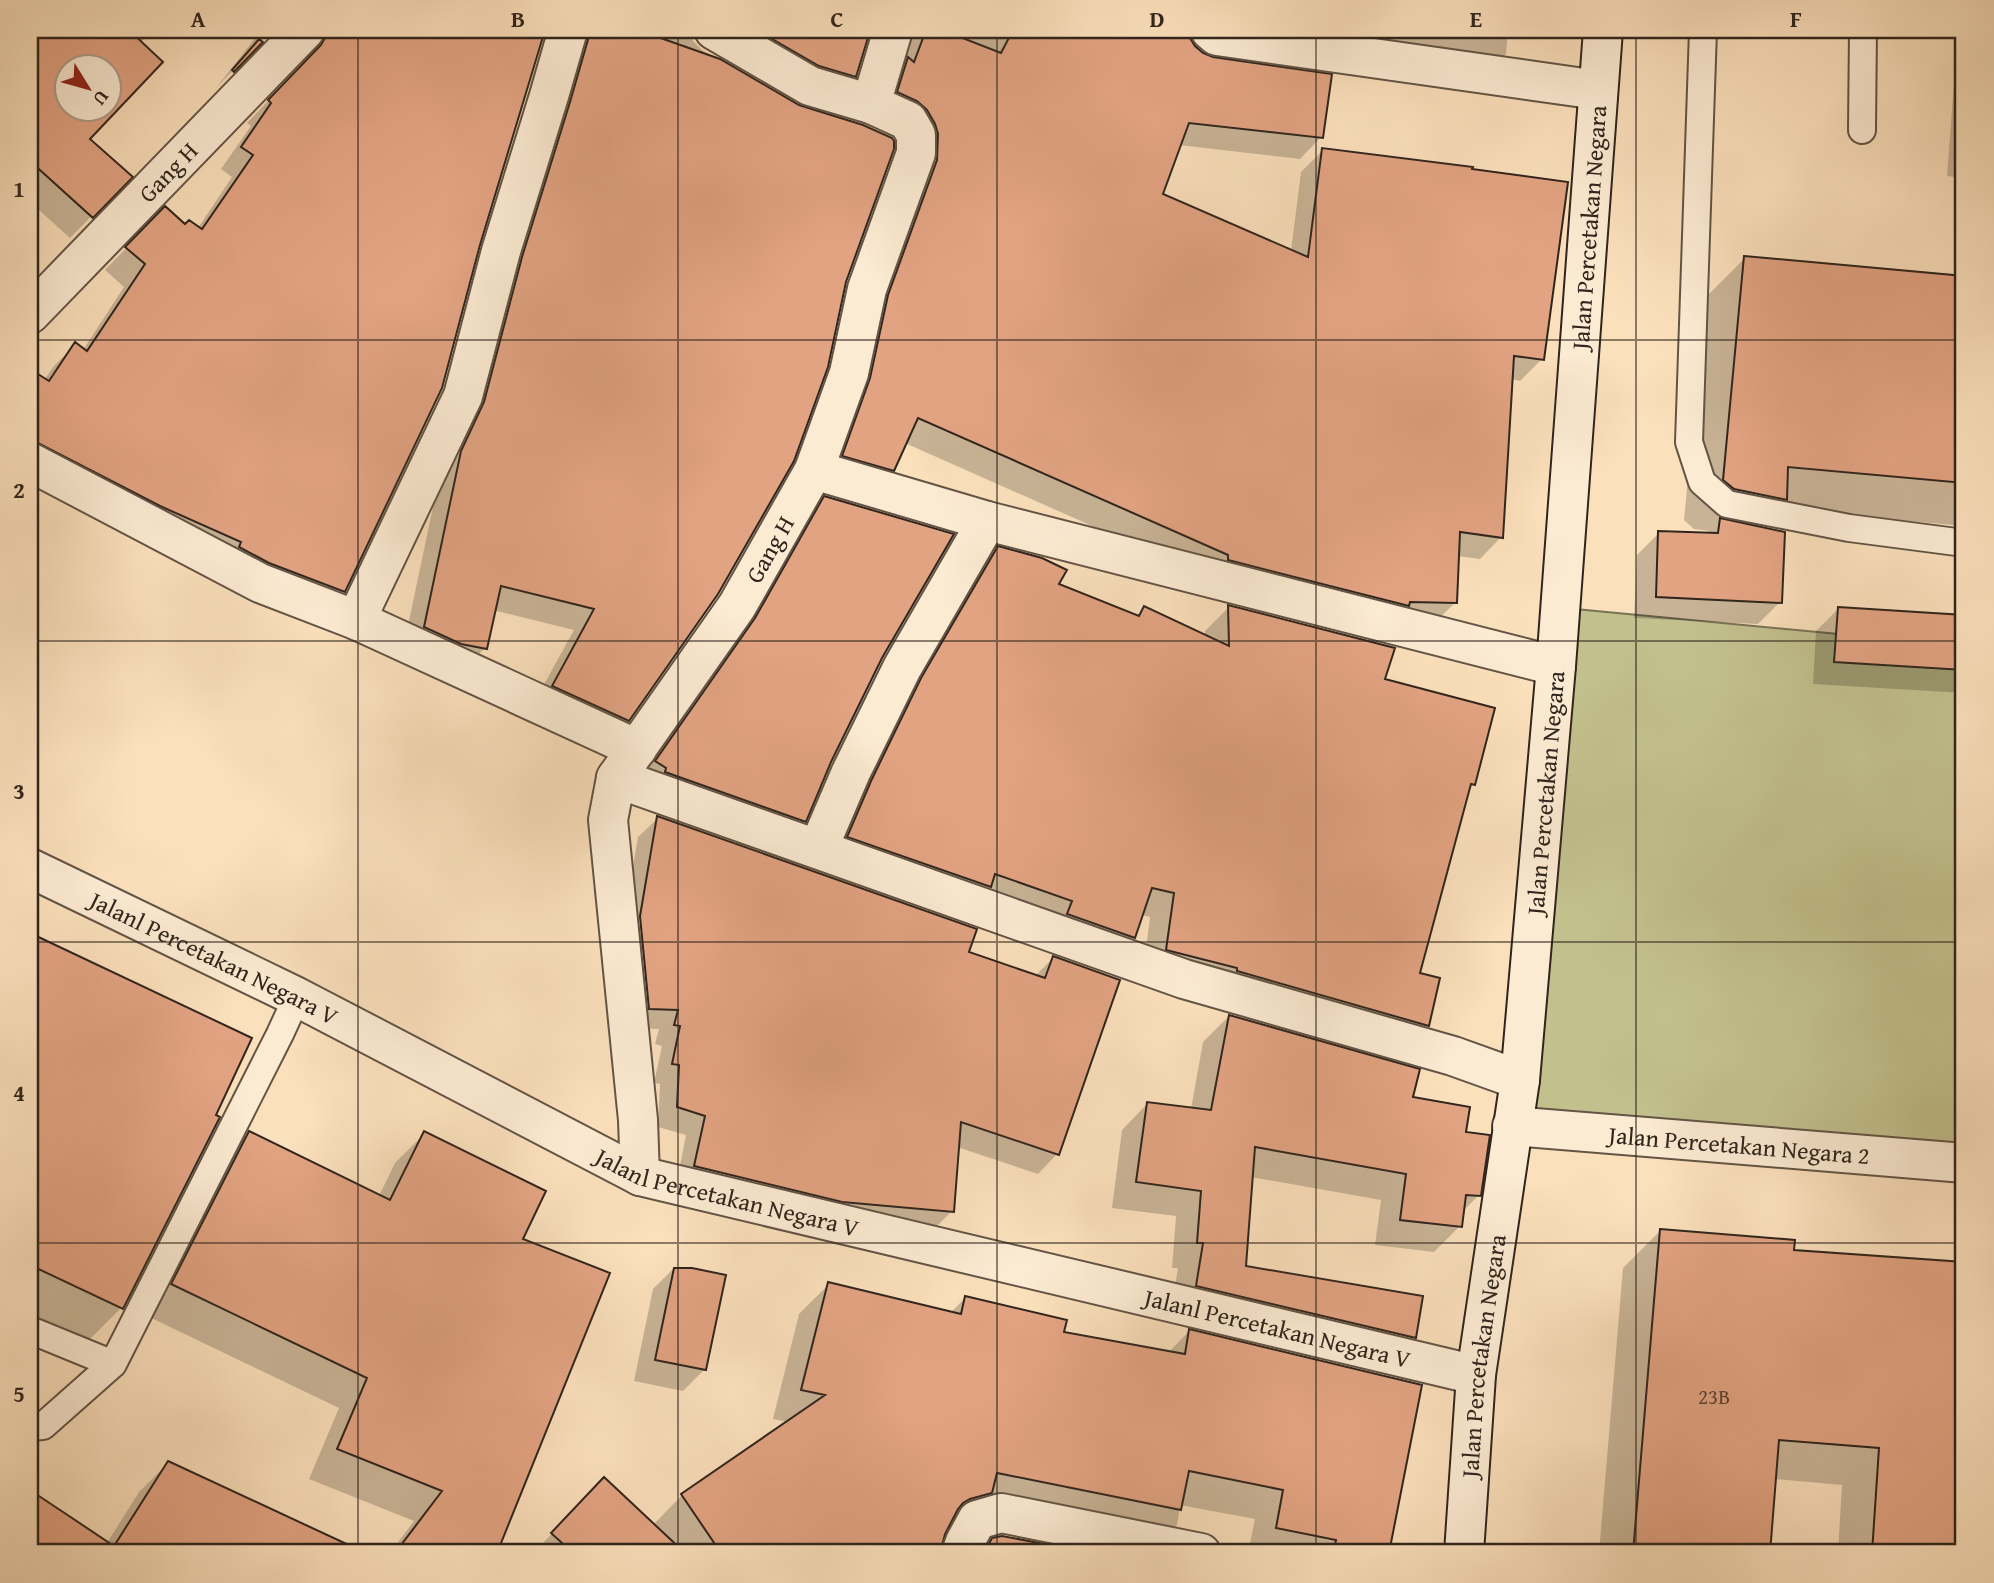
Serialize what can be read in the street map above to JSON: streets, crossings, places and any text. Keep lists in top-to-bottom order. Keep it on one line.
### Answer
{"streets":{"street":["Gang H","Jalan Percetakan Negara","Jalanl Percetakan Negara V","Jalan Percetakan Negara 2"]},"crossings":[["Gang H","Jalanl Percetakan Negara V"],["Jalan Percetakan Negara","Jalanl Percetakan Negara V"],["Jalan Percetakan Negara","Jalan Percetakan Negara 2"]],"house_numbers":["23B"],"north":"bottom right","grid":{"columns":["A","B","C","D","E","F"],"rows":["1","2","3","4","5"]}}
